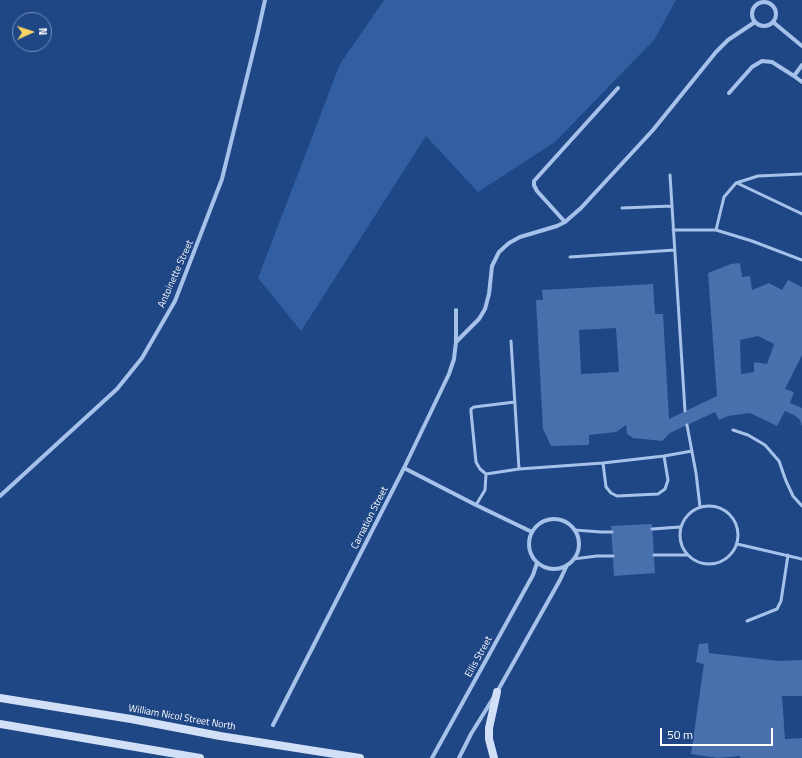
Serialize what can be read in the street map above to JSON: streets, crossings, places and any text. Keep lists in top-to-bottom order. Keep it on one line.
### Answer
{"streets":{"main road":["William Nicol Street North"],"street":["Antoinette Street","Carnation Street","Ellis Street"]},"scale_bar":"50 m","north":"right"}
